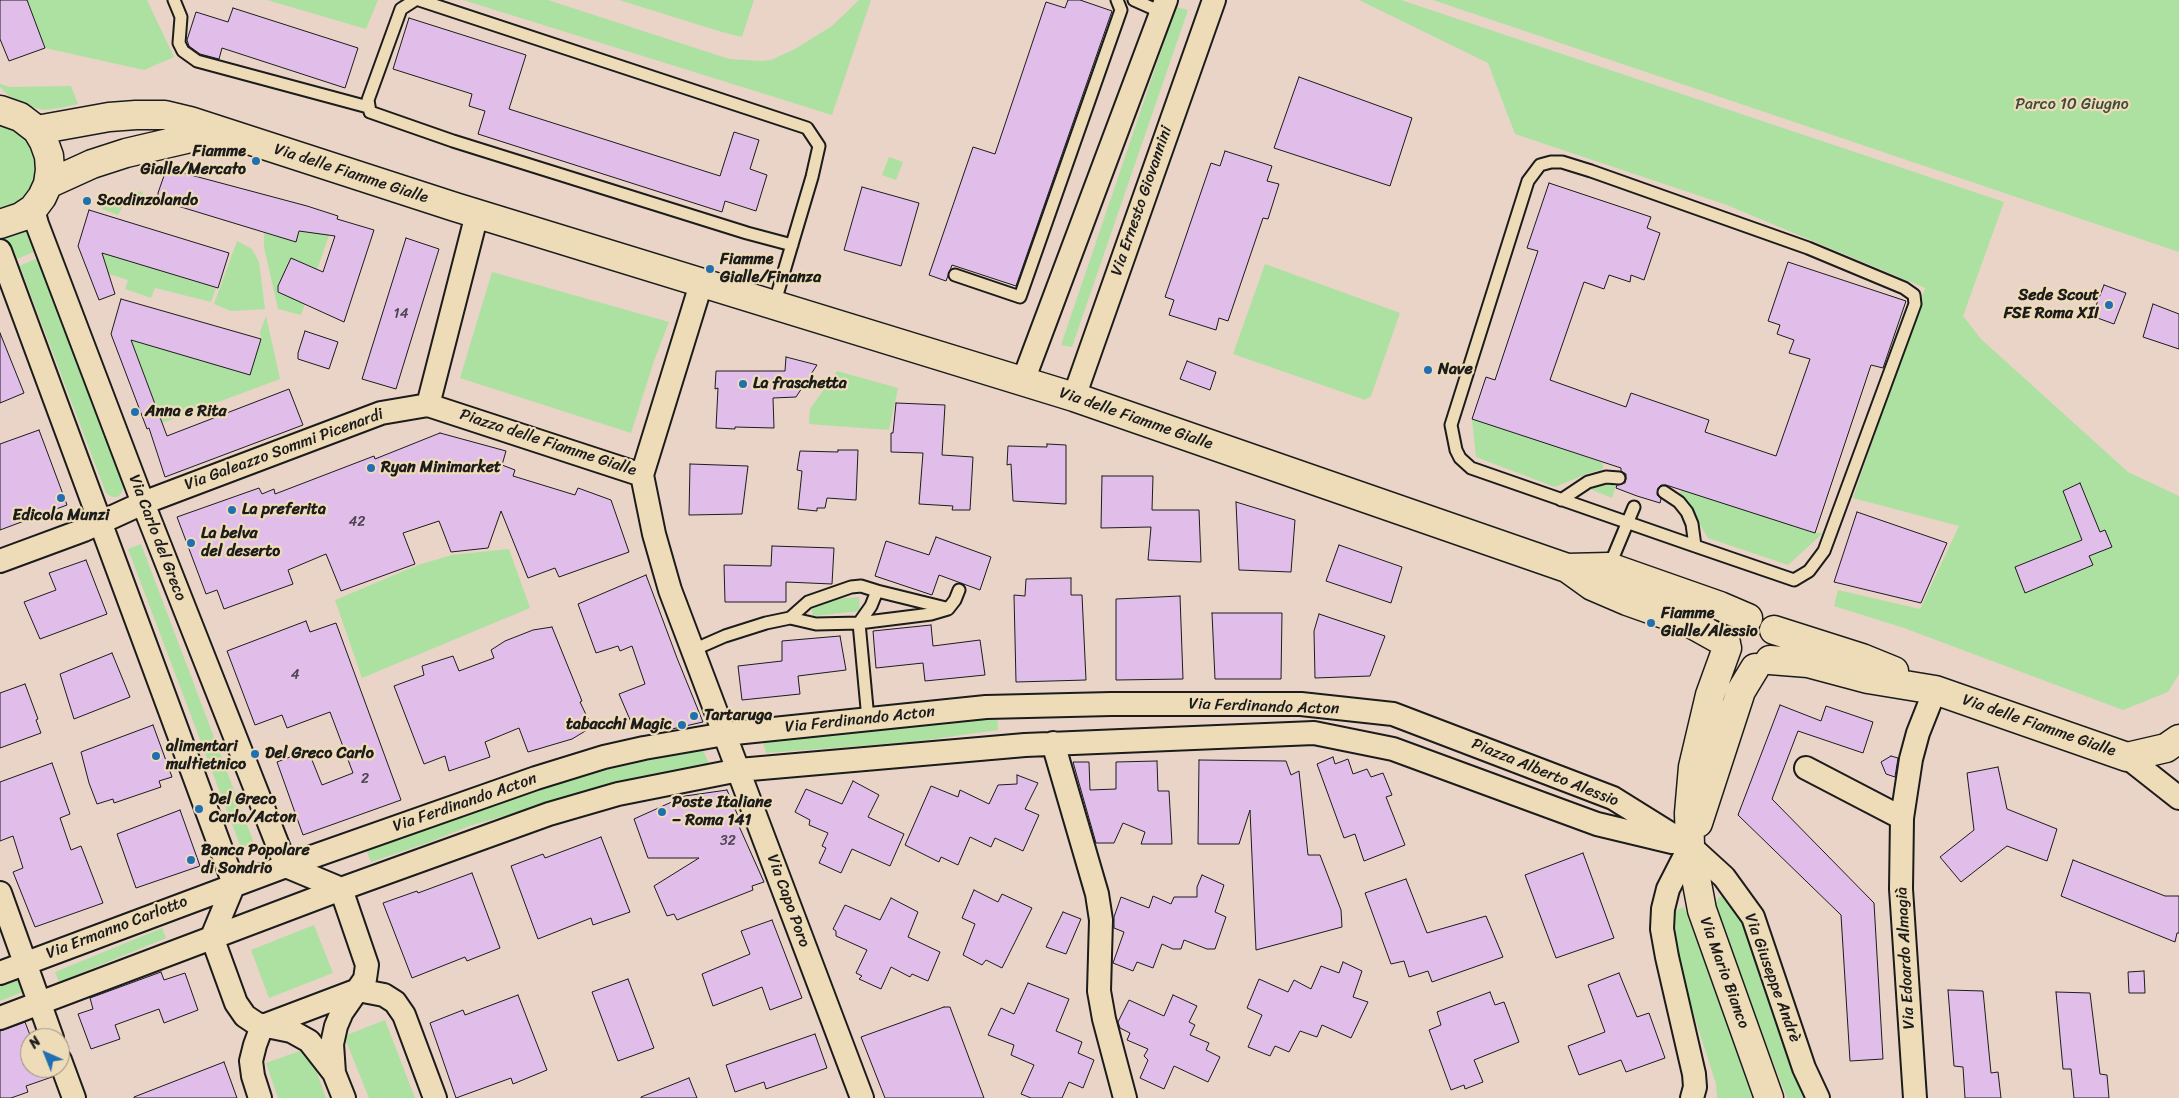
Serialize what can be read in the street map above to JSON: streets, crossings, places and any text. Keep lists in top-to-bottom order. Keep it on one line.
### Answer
{"streets":{"street":["Via delle Fiamme Gialle","Via Ernesto Giovannini","Piazza delle Fiamme Gialle","Via Galeazzo Sommi Picenardi","Via Carlo del Greco","Via Ferdinando Acton","Piazza Alberto Alessio","Via Capo Poro","Via Ermanno Carlotto","Via Edoardo Almagià","Via Mario Bianco","Via Giuseppe Andrè"]},"crossings":[["Via delle Fiamme Gialle","Via Ernesto Giovannini"],["Via delle Fiamme Gialle","Piazza delle Fiamme Gialle"],["Via delle Fiamme Gialle","Via Edoardo Almagià"],["Piazza delle Fiamme Gialle","Via Galeazzo Sommi Picenardi"],["Piazza delle Fiamme Gialle","Via Capo Poro"],["Via Galeazzo Sommi Picenardi","Via Carlo del Greco"],["Via Carlo del Greco","Via Ferdinando Acton"],["Via Ferdinando Acton","Piazza Alberto Alessio"],["Via Ferdinando Acton","Via Capo Poro"],["Via Ferdinando Acton","Via Ermanno Carlotto"],["Piazza Alberto Alessio","Via Mario Bianco"],["Piazza Alberto Alessio","Via Giuseppe Andrè"],["Via Mario Bianco","Via Giuseppe Andrè"]],"parks":["Parco 10 Giugno"],"places":["Fiamme Gialle/Mercato","Scodinzolando","Fiamme Gialle/Finanza","Sede Scout FSE Roma XII","Nave","La fraschetta","Anna e Rita","Ryan Minimarket","Edicola Munzi","La preferita","La belva del deserto","Fiamme Gialle/Alessio","Tartaruga","tabacchi Magic","Del Greco Carlo","alimentari multietnico","Del Greco Carlo/Acton","Poste Italiane – Roma 141","Banca Popolare di Sondrio"],"house_numbers":["14","42","4","2","32"],"north":"top left"}
